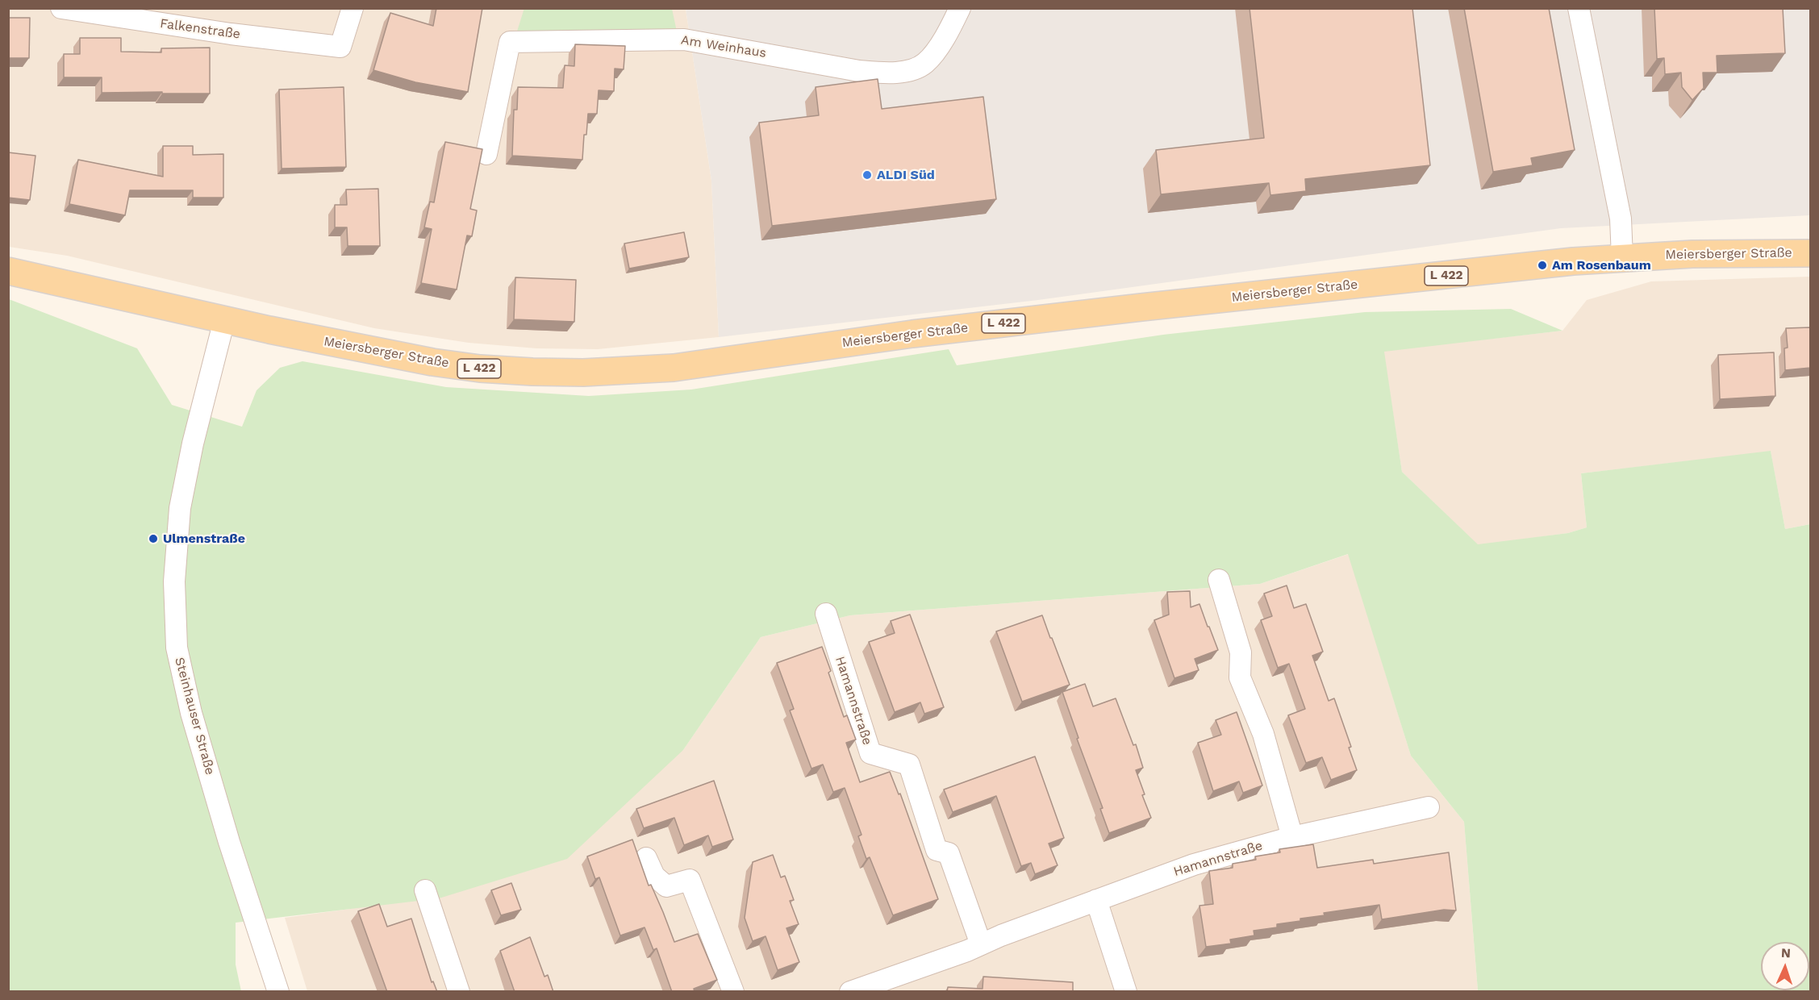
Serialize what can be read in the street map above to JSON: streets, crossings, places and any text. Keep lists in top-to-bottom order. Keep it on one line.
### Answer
{"streets":{"main road":["Meiersberger Straße","L 422"],"street":["Falkenstraße","Am Weinhaus","Hamannstraße","Steinhauser Straße"]},"crossings":[["Meiersberger Straße","Steinhauser Straße"]],"places":["ALDI Süd","Am Rosenbaum","Ulmenstraße"],"north":"top"}
